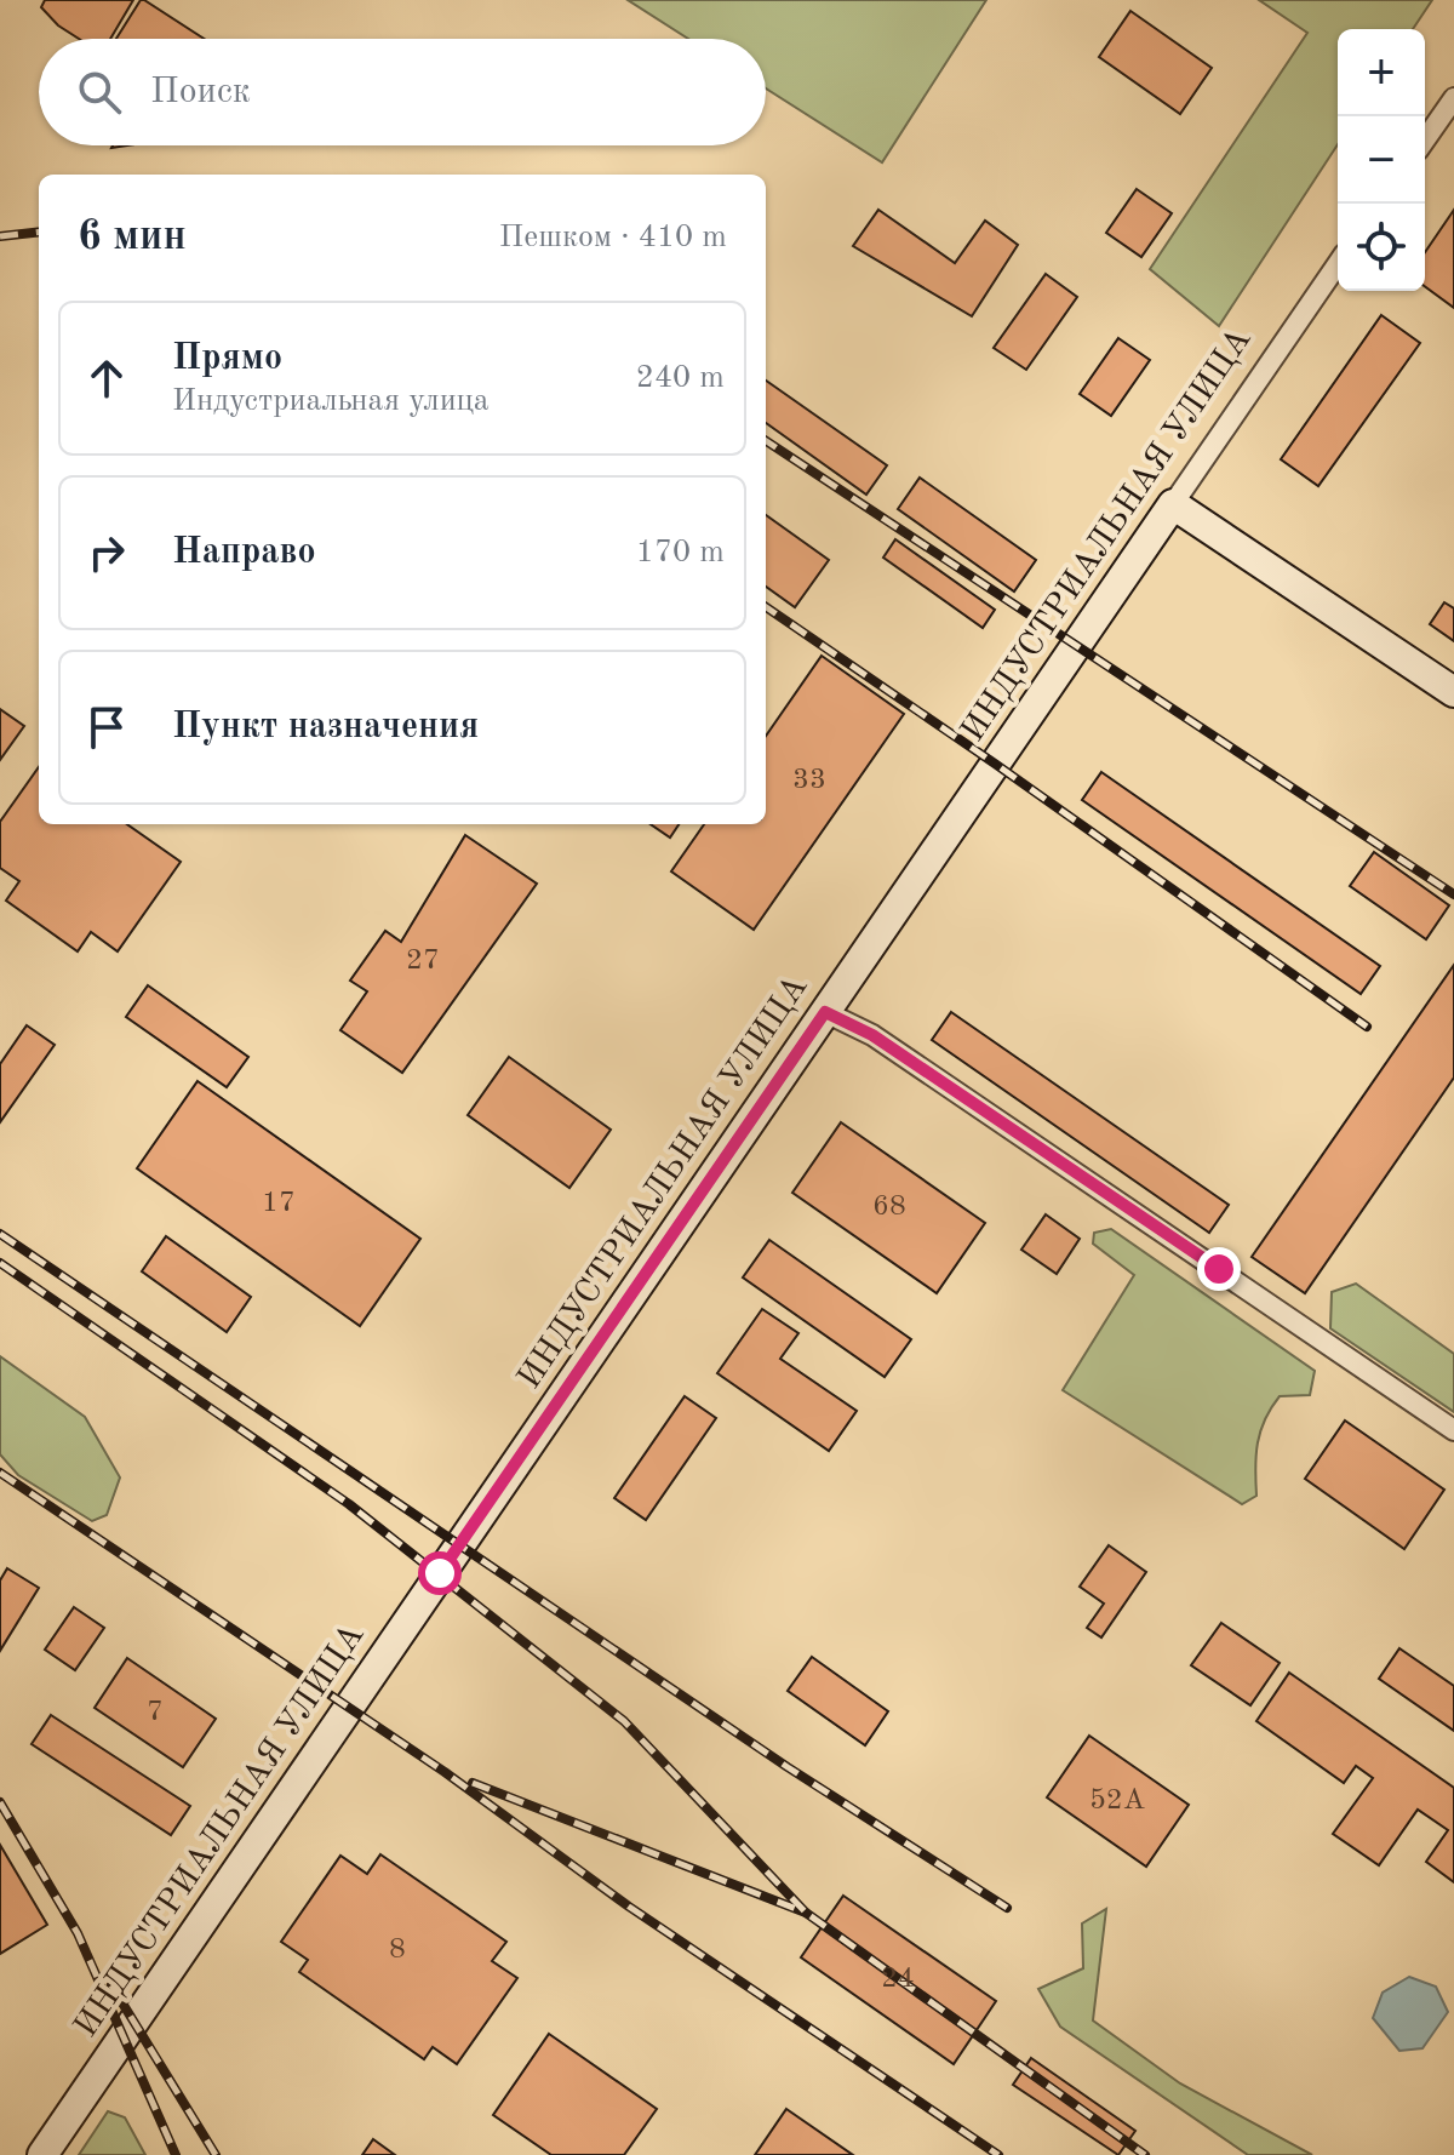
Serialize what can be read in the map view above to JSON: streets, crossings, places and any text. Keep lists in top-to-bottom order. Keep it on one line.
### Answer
{"streets":{"street":["ИНДУСТРИАЛЬНАЯ УЛИЦА"]},"house_numbers":["33","27","17","68","7","52А","8","24"],"page":{"map_buttons":["+","−"],"search":"Поиск","heading":["6 мин","Пешком · 410 m"],"list":[["Прямо","Индустриальная улица","240 m"],["Направо","170 m"],"Пункт назначения"]}}
